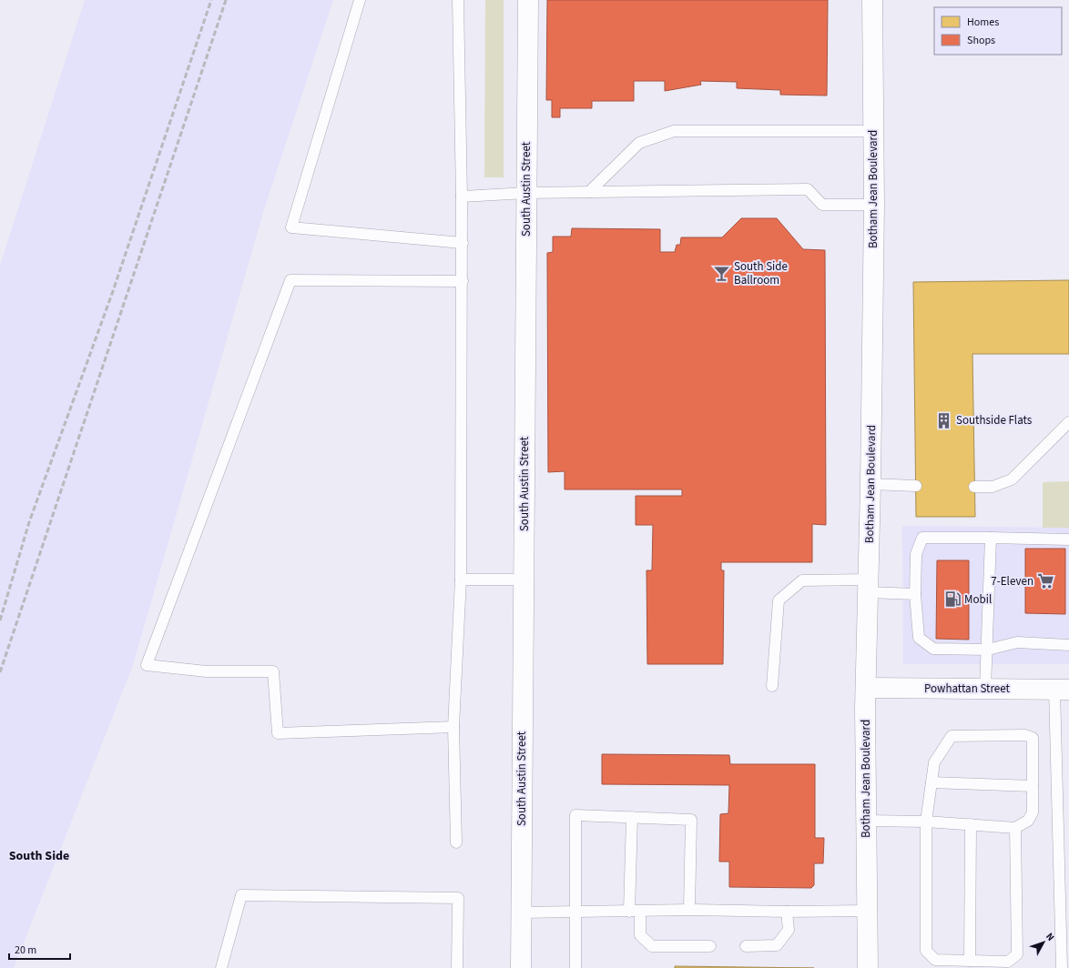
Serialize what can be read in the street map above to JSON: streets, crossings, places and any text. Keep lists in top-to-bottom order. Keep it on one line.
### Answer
{"streets":{"street":["South Austin Street","Botham Jean Boulevard","Powhattan Street"]},"crossings":[["Botham Jean Boulevard","Powhattan Street"]],"districts":["South Side"],"places":{"bar":["South Side Ballroom"],"building":["Southside Flats"],"supermarket":["7-Eleven"],"fuel station":["Mobil"]},"legend":["Homes","Shops"],"scale_bar":"20 m","north":"top right"}
